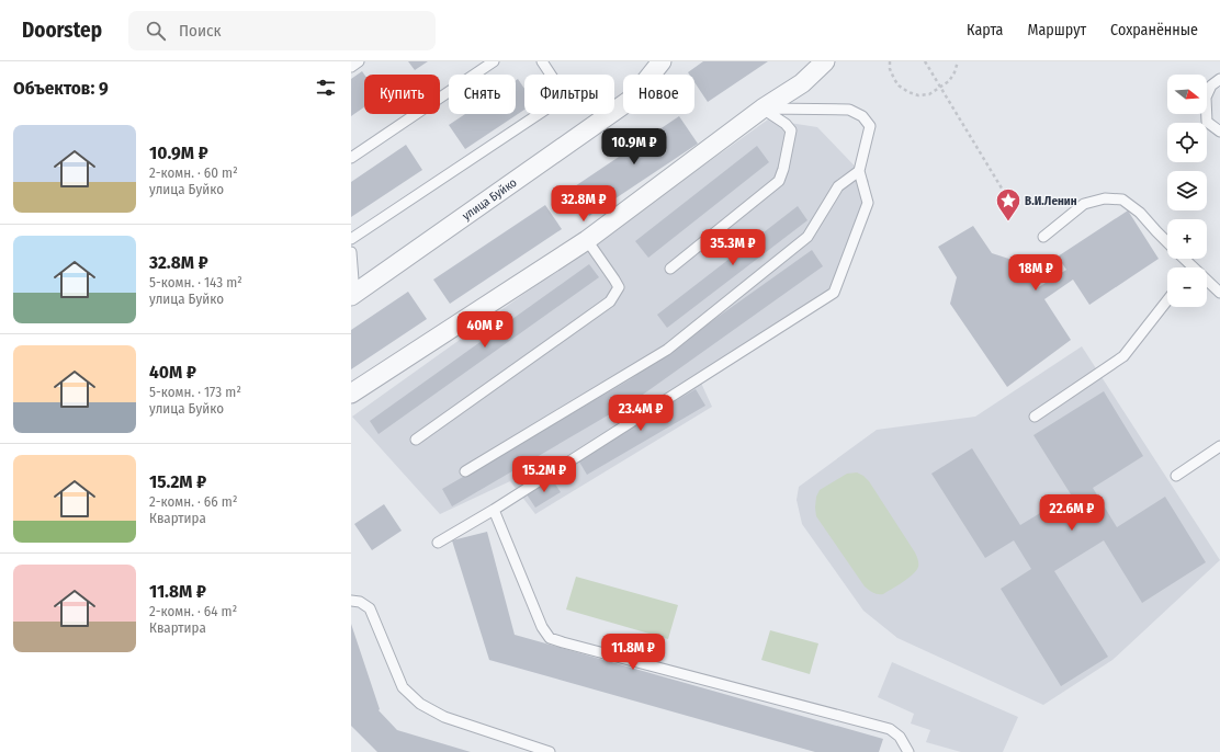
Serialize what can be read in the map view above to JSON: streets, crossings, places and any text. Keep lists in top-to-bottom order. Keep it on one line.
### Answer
{"streets":{"street":["улица Буйко"]},"places":{"place":["В.И.Ленин"]},"north":"right","page":{"header":"Doorstep","search":"Поиск","nav":["Карта","Маршрут","Сохранённые"],"heading":"Объектов: 9","map_buttons":["+","−"],"chip":["Купить","Снять","Фильтры","Новое"],"list":[{"name":"10.9M ₽","note":"2-комн. · 60 m² · улица Буйко"},{"name":"32.8M ₽","note":"5-комн. · 143 m² · улица Буйко"},{"name":"40M ₽","note":"5-комн. · 173 m² · улица Буйко"},{"name":"15.2M ₽","note":"2-комн. · 66 m² · Квартира"},{"name":"11.8M ₽","note":"2-комн. · 64 m² · Квартира"}],"price":["10.9M ₽","32.8M ₽","35.3M ₽","18M ₽","40M ₽","23.4M ₽","15.2M ₽","22.6M ₽","11.8M ₽"]}}
